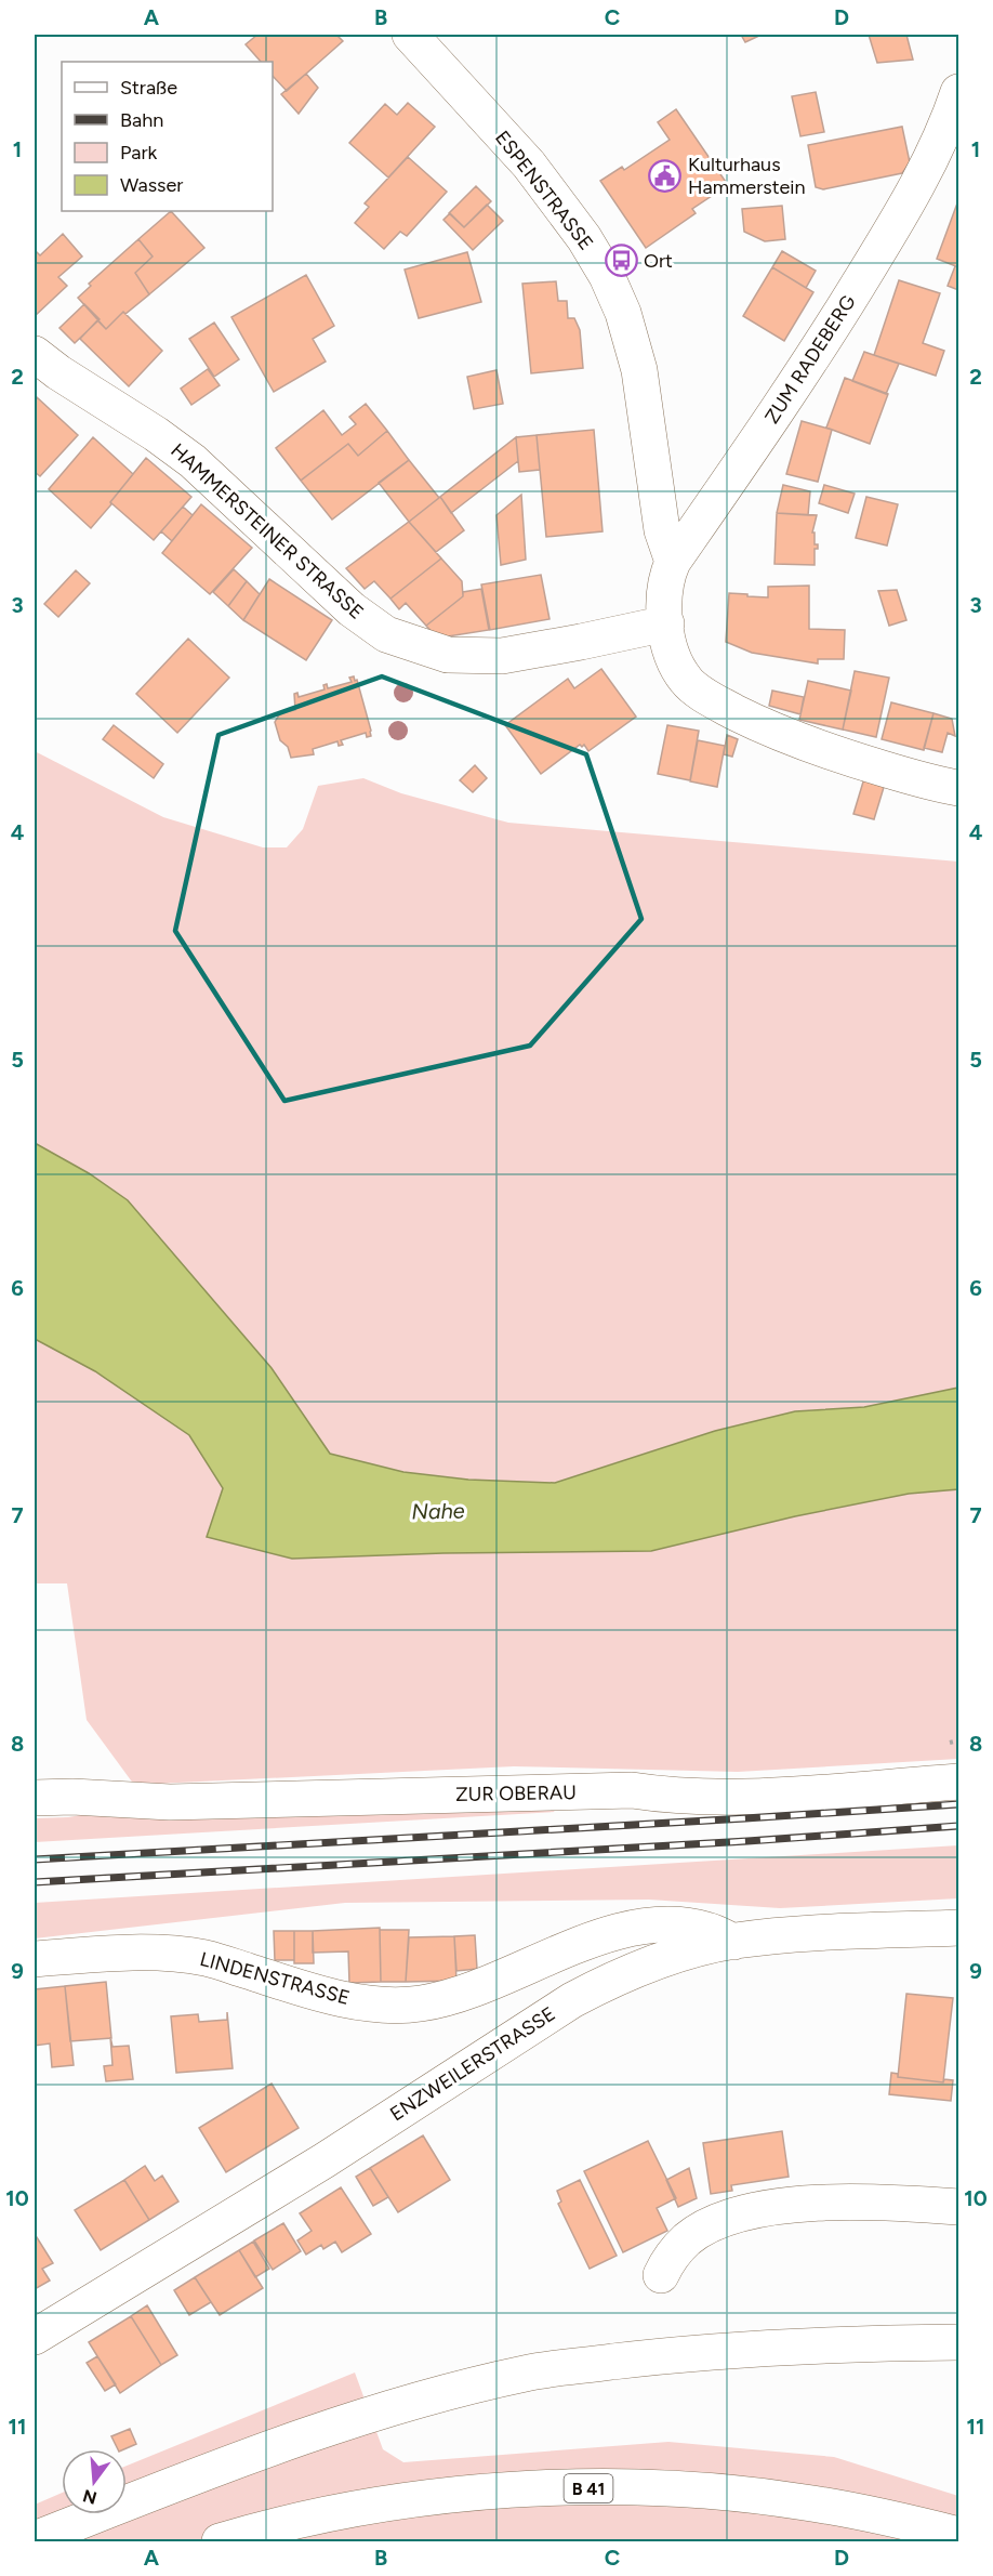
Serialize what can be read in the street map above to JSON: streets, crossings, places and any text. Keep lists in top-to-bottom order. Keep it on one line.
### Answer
{"streets":{"street":["ESPENSTRASSE","ZUM RADEBERG","HAMMERSTEINER STRASSE","ZUR OBERAU","LINDENSTRASSE","ENZWEILERSTRASSE","B 41"]},"crossings":[["ESPENSTRASSE","ZUM RADEBERG"],["ZUM RADEBERG","HAMMERSTEINER STRASSE"],["LINDENSTRASSE","ENZWEILERSTRASSE"]],"water":["Nahe"],"places":{"public building":["Kulturhaus Hammerstein"],"bus stop":["Ort"]},"legend":["Straße","Bahn","Park","Wasser"],"north":"bottom","grid":{"columns":["A","B","C","D"],"rows":["1","2","3","4","5","6","7","8","9","10","11"]}}
